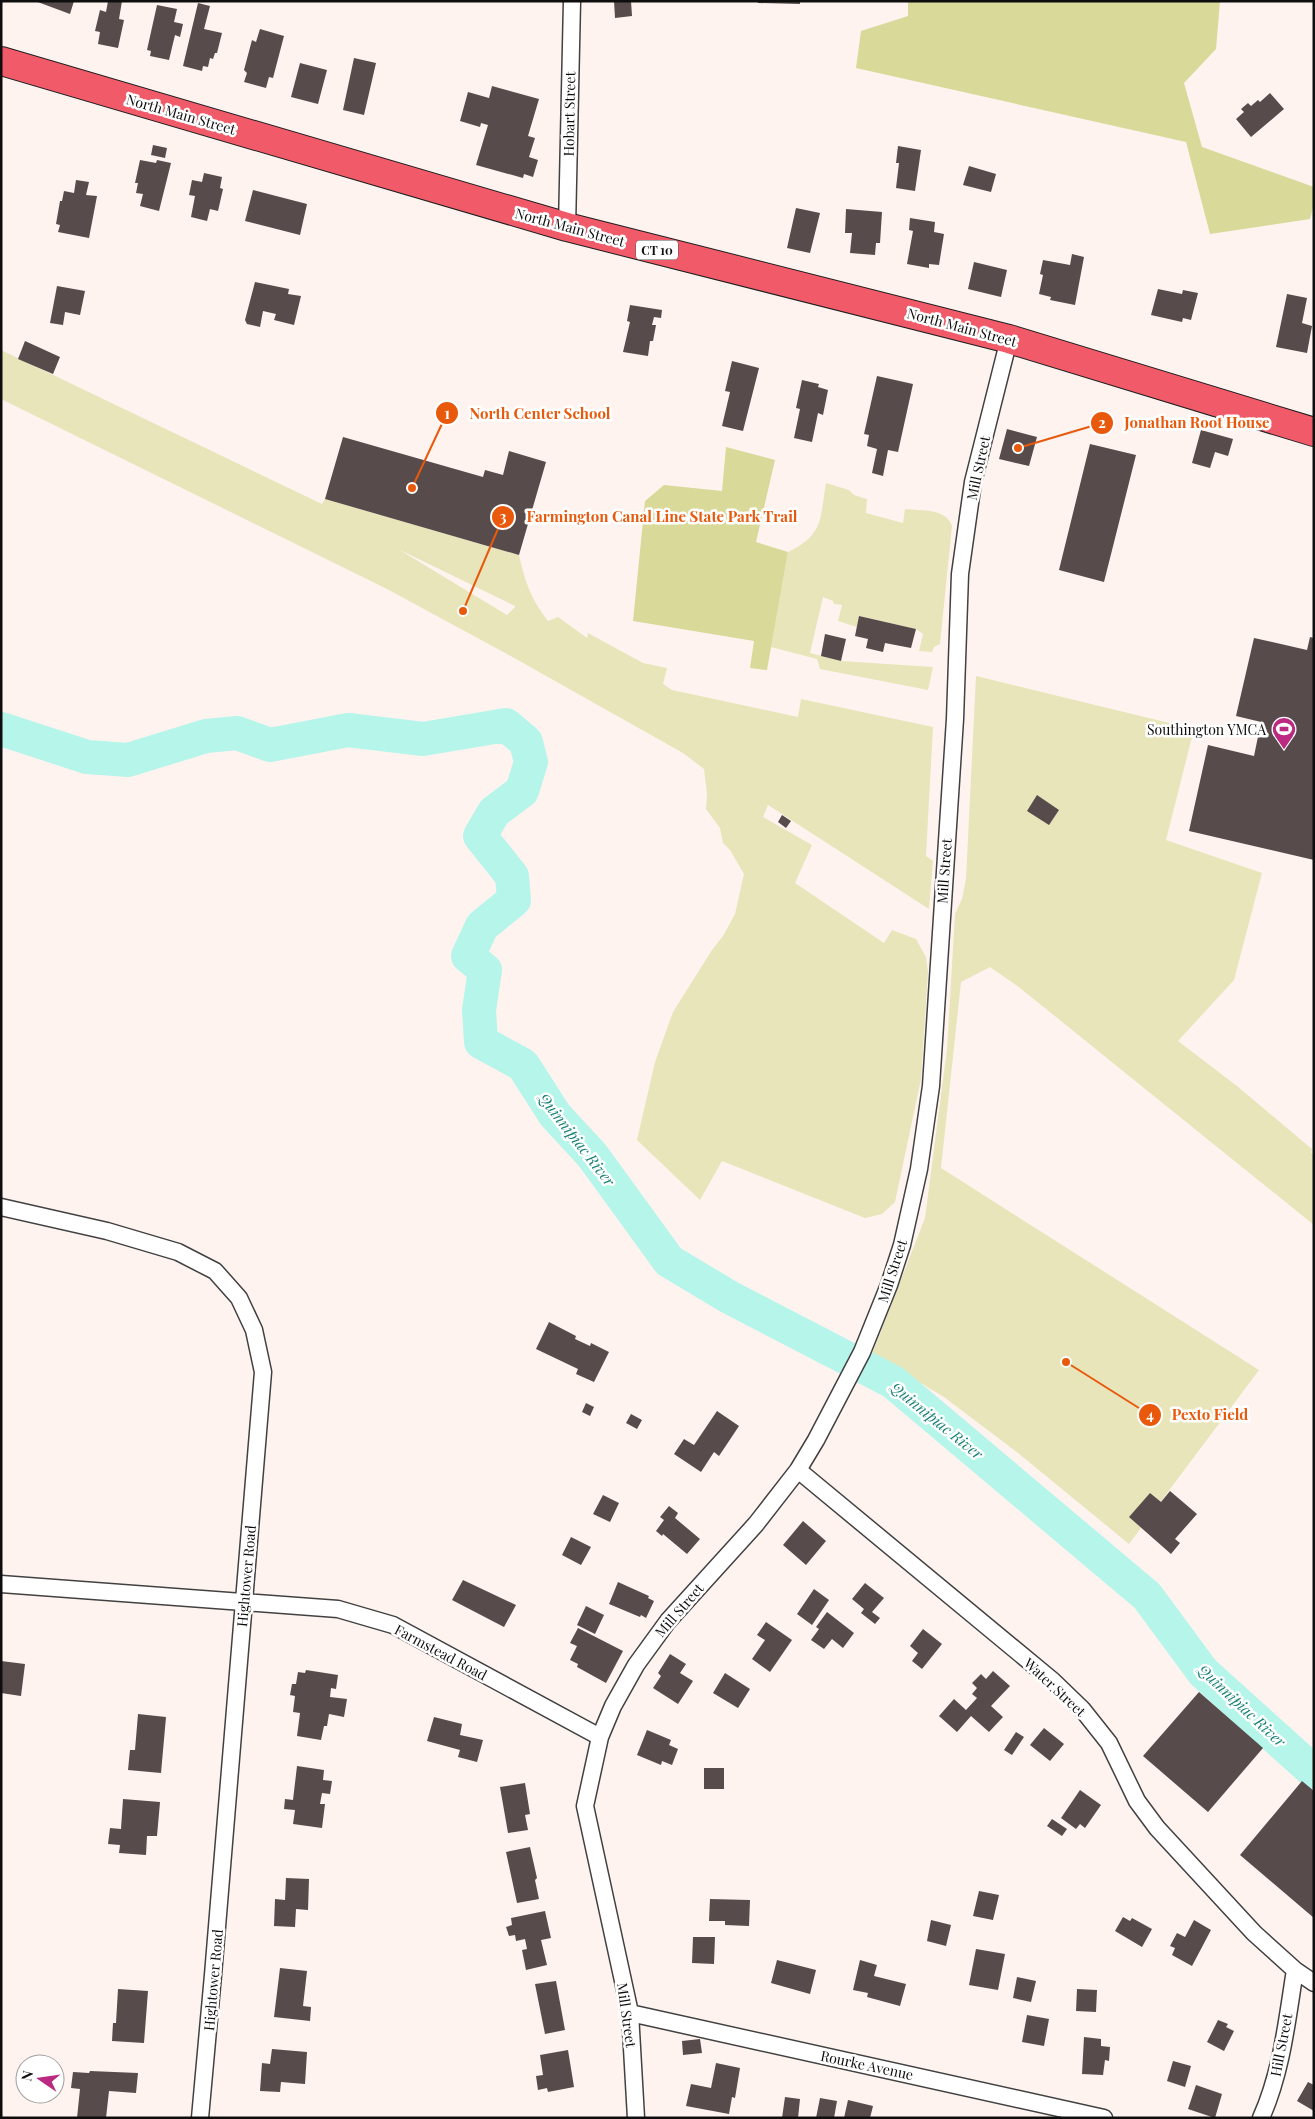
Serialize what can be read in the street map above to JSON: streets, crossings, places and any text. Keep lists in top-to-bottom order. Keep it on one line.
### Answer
{"streets":{"highway":["North Main Street","CT 10"],"street":["Hobart Street","Mill Street","Hightower Road","Farmstead Road","Water Street","Hill Street","Rourke Avenue"]},"crossings":[["North Main Street","Hobart Street"],["North Main Street","Mill Street"],["Mill Street","Farmstead Road"],["Mill Street","Water Street"],["Mill Street","Rourke Avenue"],["Hightower Road","Farmstead Road"],["Water Street","Hill Street"]],"water":["Quinnipiac River"],"places":{"other":["Jonathan Root House","North Center School","Farmington Canal Line State Park Trail","Pexto Field"],"sports":["Southington YMCA"]},"north":"left"}
